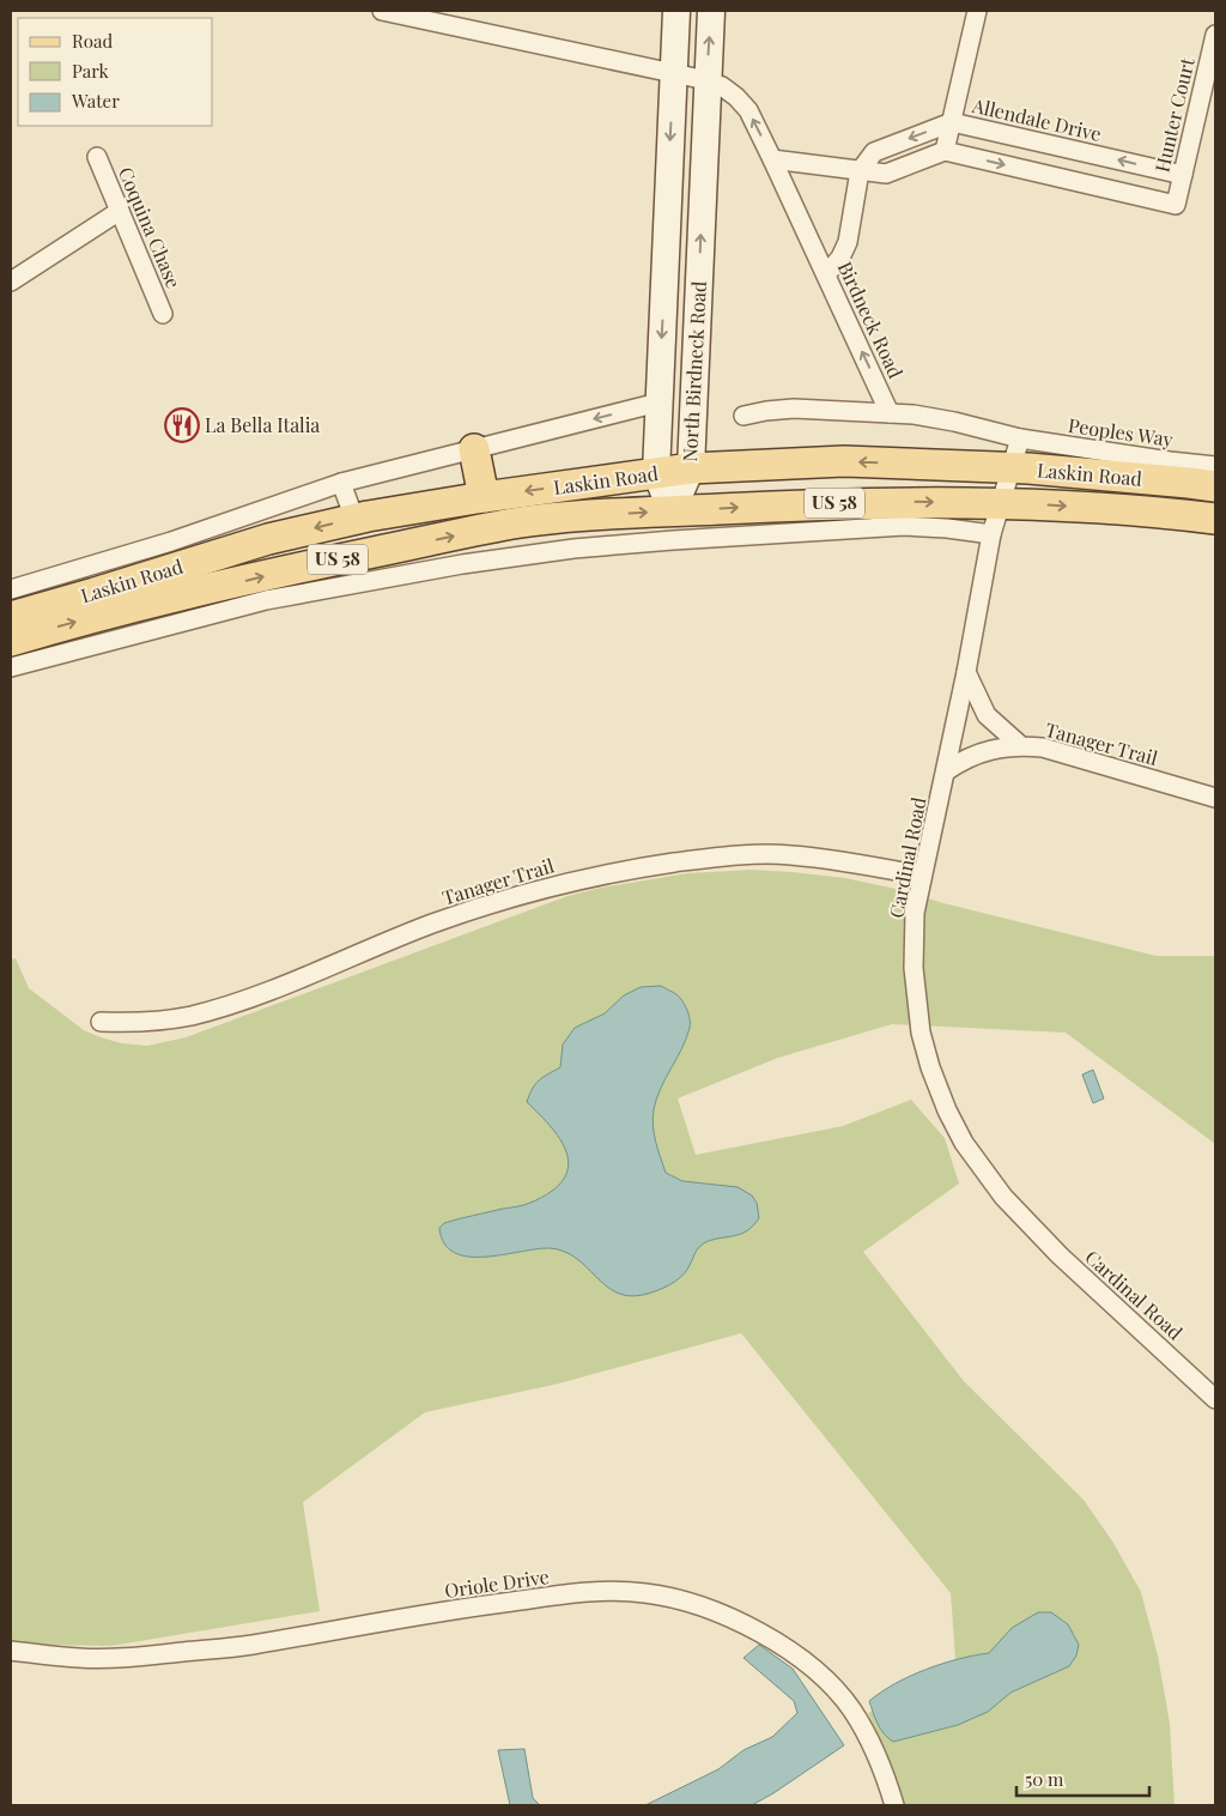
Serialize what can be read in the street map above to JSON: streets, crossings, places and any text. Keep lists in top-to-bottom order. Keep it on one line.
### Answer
{"streets":{"main road":["North Birdneck Road","Laskin Road","US 58"],"street":["Hunter Court","Allendale Drive","Coquina Chase","Birdneck Road","Peoples Way","Tanager Trail","Cardinal Road","Oriole Drive"]},"crossings":[["Hunter Court","Allendale Drive"],["Birdneck Road","North Birdneck Road"],["North Birdneck Road","Laskin Road"],["Laskin Road","Cardinal Road"],["Tanager Trail","Cardinal Road"]],"one_way":["Hunter Court","Allendale Drive","Birdneck Road"],"places":{"restaurant":["La Bella Italia"]},"legend":["Road","Park","Water"],"scale_bar":"50 m"}
